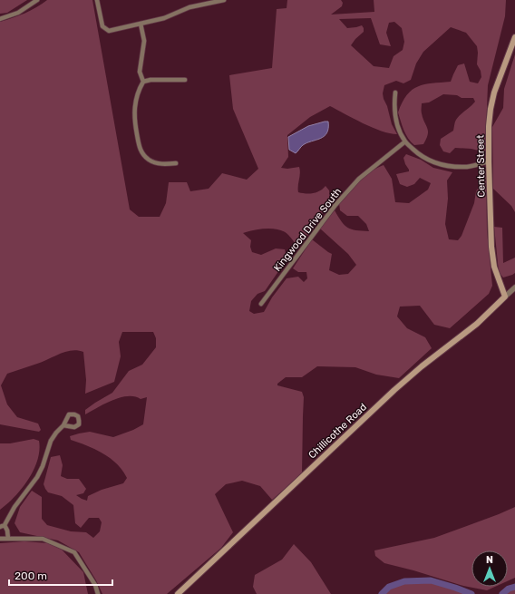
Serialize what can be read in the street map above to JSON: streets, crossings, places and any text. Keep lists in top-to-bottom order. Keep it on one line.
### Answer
{"streets":{"main road":["Center Street","Chillicothe Road"],"street":["Kingwood Drive South"]},"crossings":[["Center Street","Chillicothe Road"]],"scale_bar":"200 m","north":"top"}
